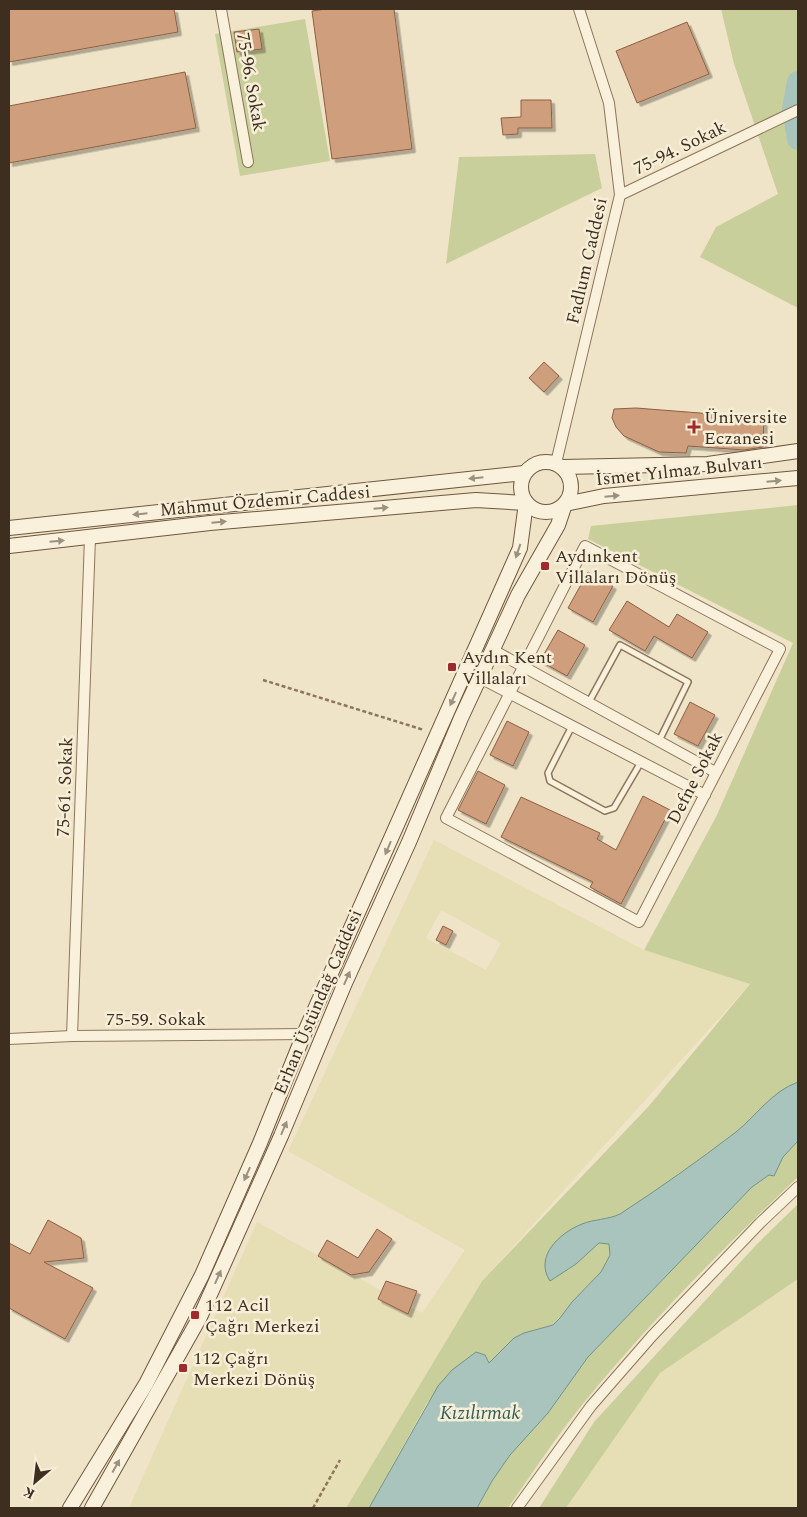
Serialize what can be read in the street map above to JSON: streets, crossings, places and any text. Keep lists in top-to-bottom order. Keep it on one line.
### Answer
{"streets":{"street":["75-96. Sokak","75-94. Sokak","Fadlum Caddesi","İsmet Yılmaz Bulvarı","Mahmut Özdemir Caddesi","Defne Sokak","75-61. Sokak","Erhan Üstündağ Caddesi","75-59. Sokak"]},"crossings":[["75-94. Sokak","Fadlum Caddesi"],["Fadlum Caddesi","İsmet Yılmaz Bulvarı"],["Fadlum Caddesi","Mahmut Özdemir Caddesi"],["Fadlum Caddesi","Erhan Üstündağ Caddesi"],["İsmet Yılmaz Bulvarı","Mahmut Özdemir Caddesi"],["İsmet Yılmaz Bulvarı","Erhan Üstündağ Caddesi"],["Mahmut Özdemir Caddesi","75-61. Sokak"],["Mahmut Özdemir Caddesi","Erhan Üstündağ Caddesi"],["75-61. Sokak","75-59. Sokak"],["Erhan Üstündağ Caddesi","75-59. Sokak"]],"water":["Kızılırmak"],"places":{"health":["Üniversite Eczanesi"],"transit":["Aydınkent Villaları Dönüş","Aydın Kent Villaları","112 Acil Çağrı Merkezi","112 Çağrı Merkezi Dönüş"]},"north":"bottom left"}
